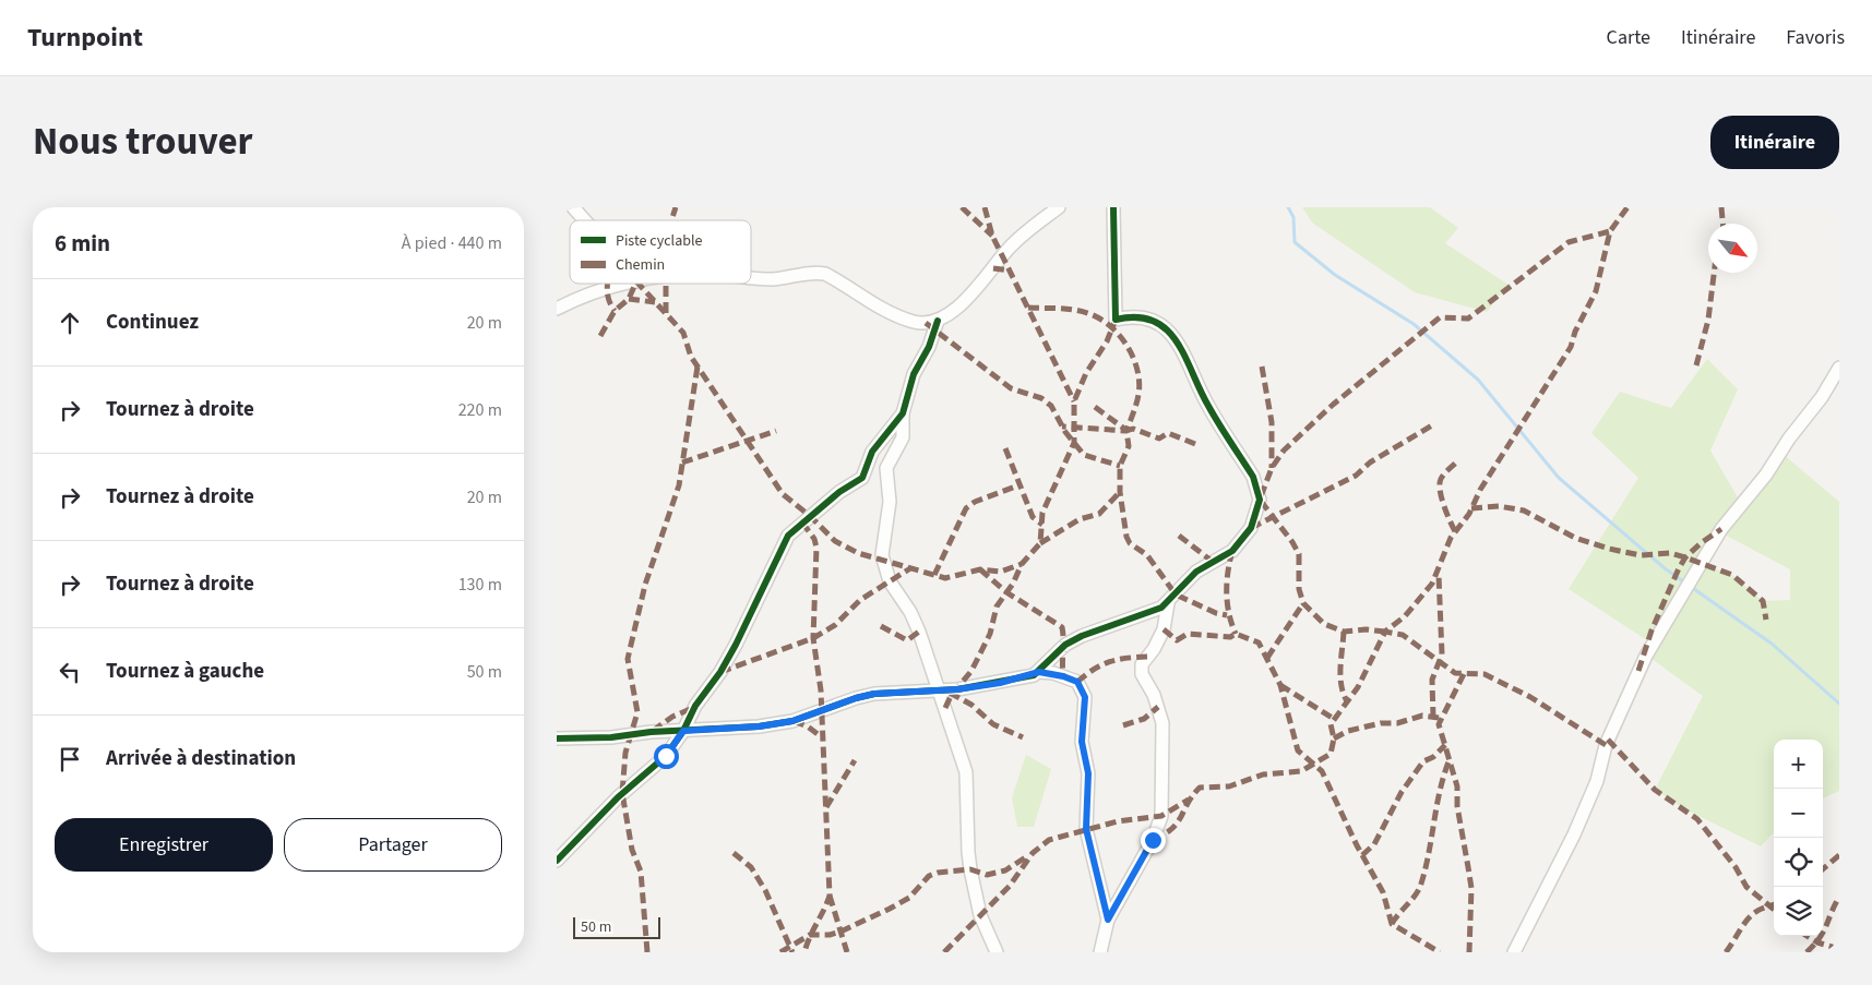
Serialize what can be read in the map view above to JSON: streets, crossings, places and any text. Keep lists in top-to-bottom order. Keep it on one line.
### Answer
{"legend":["Piste cyclable","Chemin"],"scale_bar":"50 m","north":"bottom right","page":{"header":"Turnpoint","nav":["Carte","Itinéraire","Favoris"],"title":"Nous trouver","buttons":["Itinéraire",["Enregistrer","Partager"]],"heading":["6 min","À pied · 440 m"],"list":[["Continuez","20 m"],["Tournez à droite","220 m"],["Tournez à droite","20 m"],["Tournez à droite","130 m"],["Tournez à gauche","50 m"],"Arrivée à destination"],"map_buttons":["+","−"],"scale":"50 m"}}
